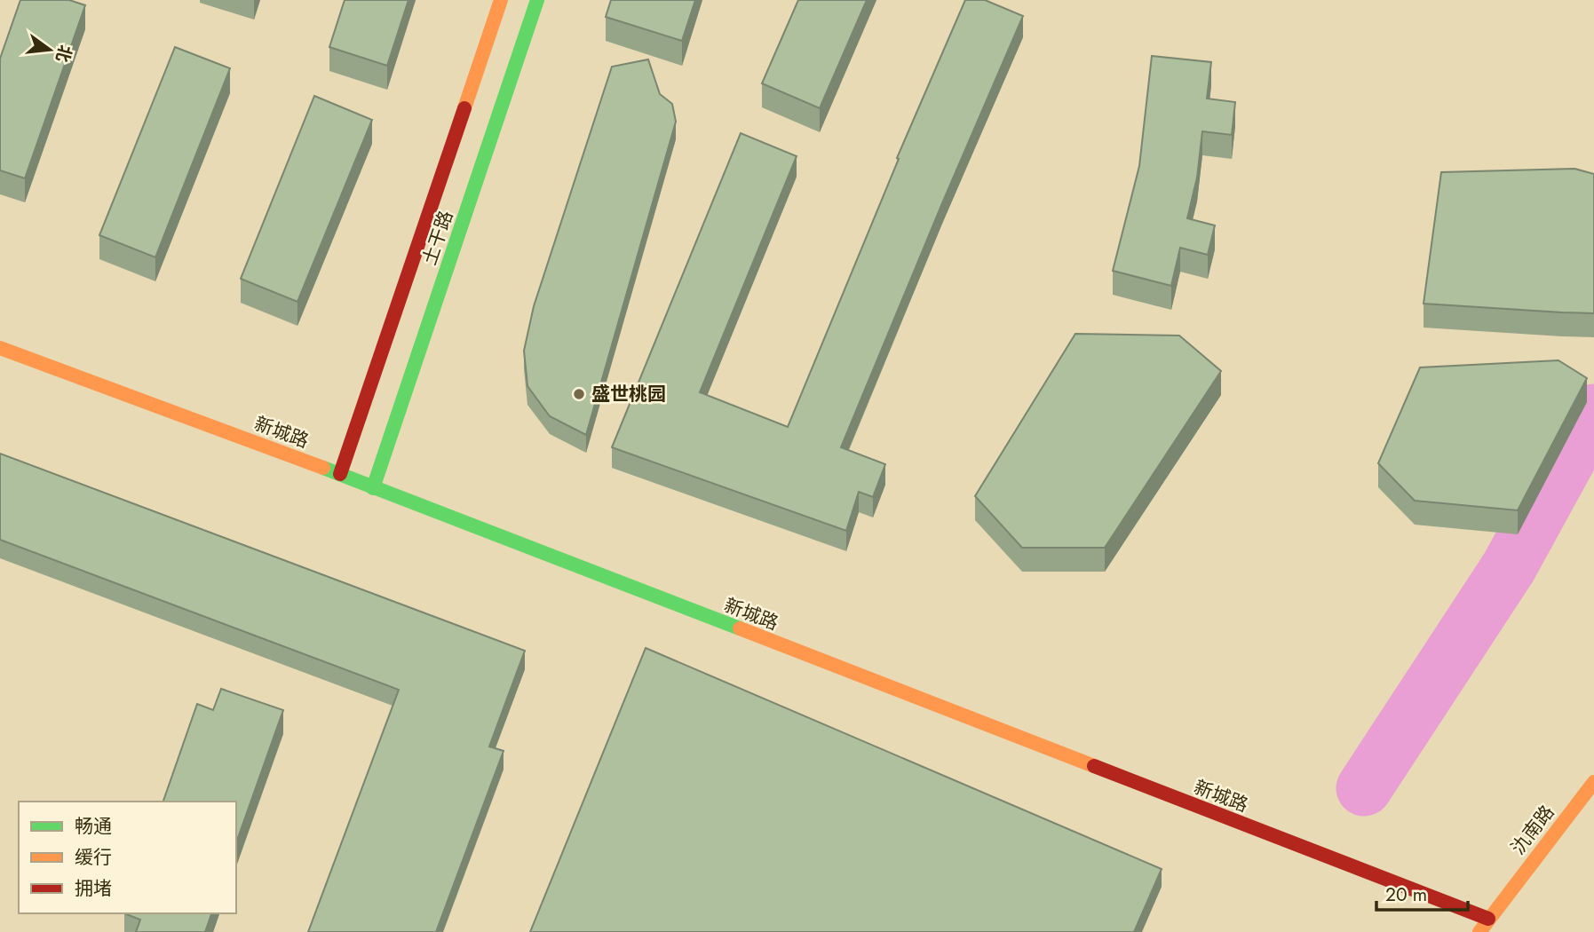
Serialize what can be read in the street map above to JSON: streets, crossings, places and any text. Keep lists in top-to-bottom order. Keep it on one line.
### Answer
{"streets":{"street":["土干路","新城路","氿南路"]},"crossings":[["土干路","新城路"],["新城路","氿南路"]],"places":["盛世桃园"],"legend":["畅通","缓行","拥堵"],"scale_bar":"20 m","north":"right"}
